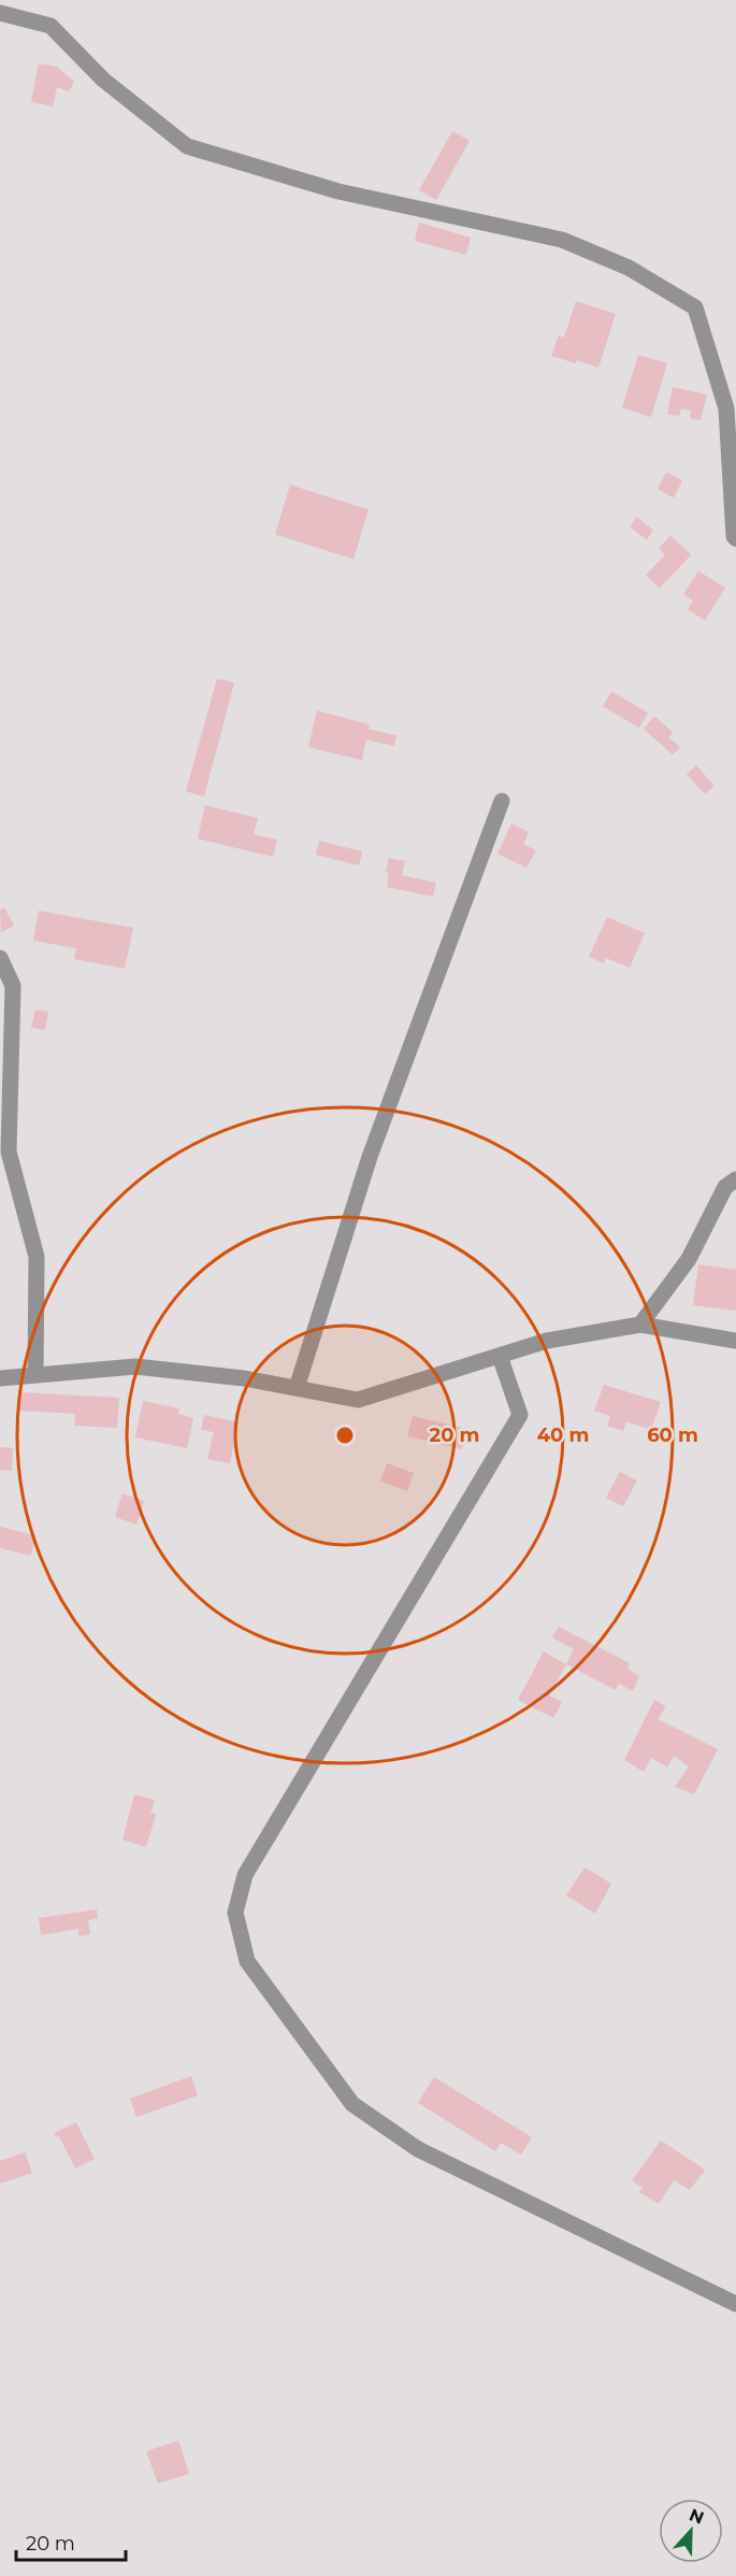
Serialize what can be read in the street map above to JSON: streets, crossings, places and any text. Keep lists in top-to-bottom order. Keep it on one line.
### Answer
{"scale_bar":"20 m","north":"top","rings":["20 m","40 m","60 m"]}
